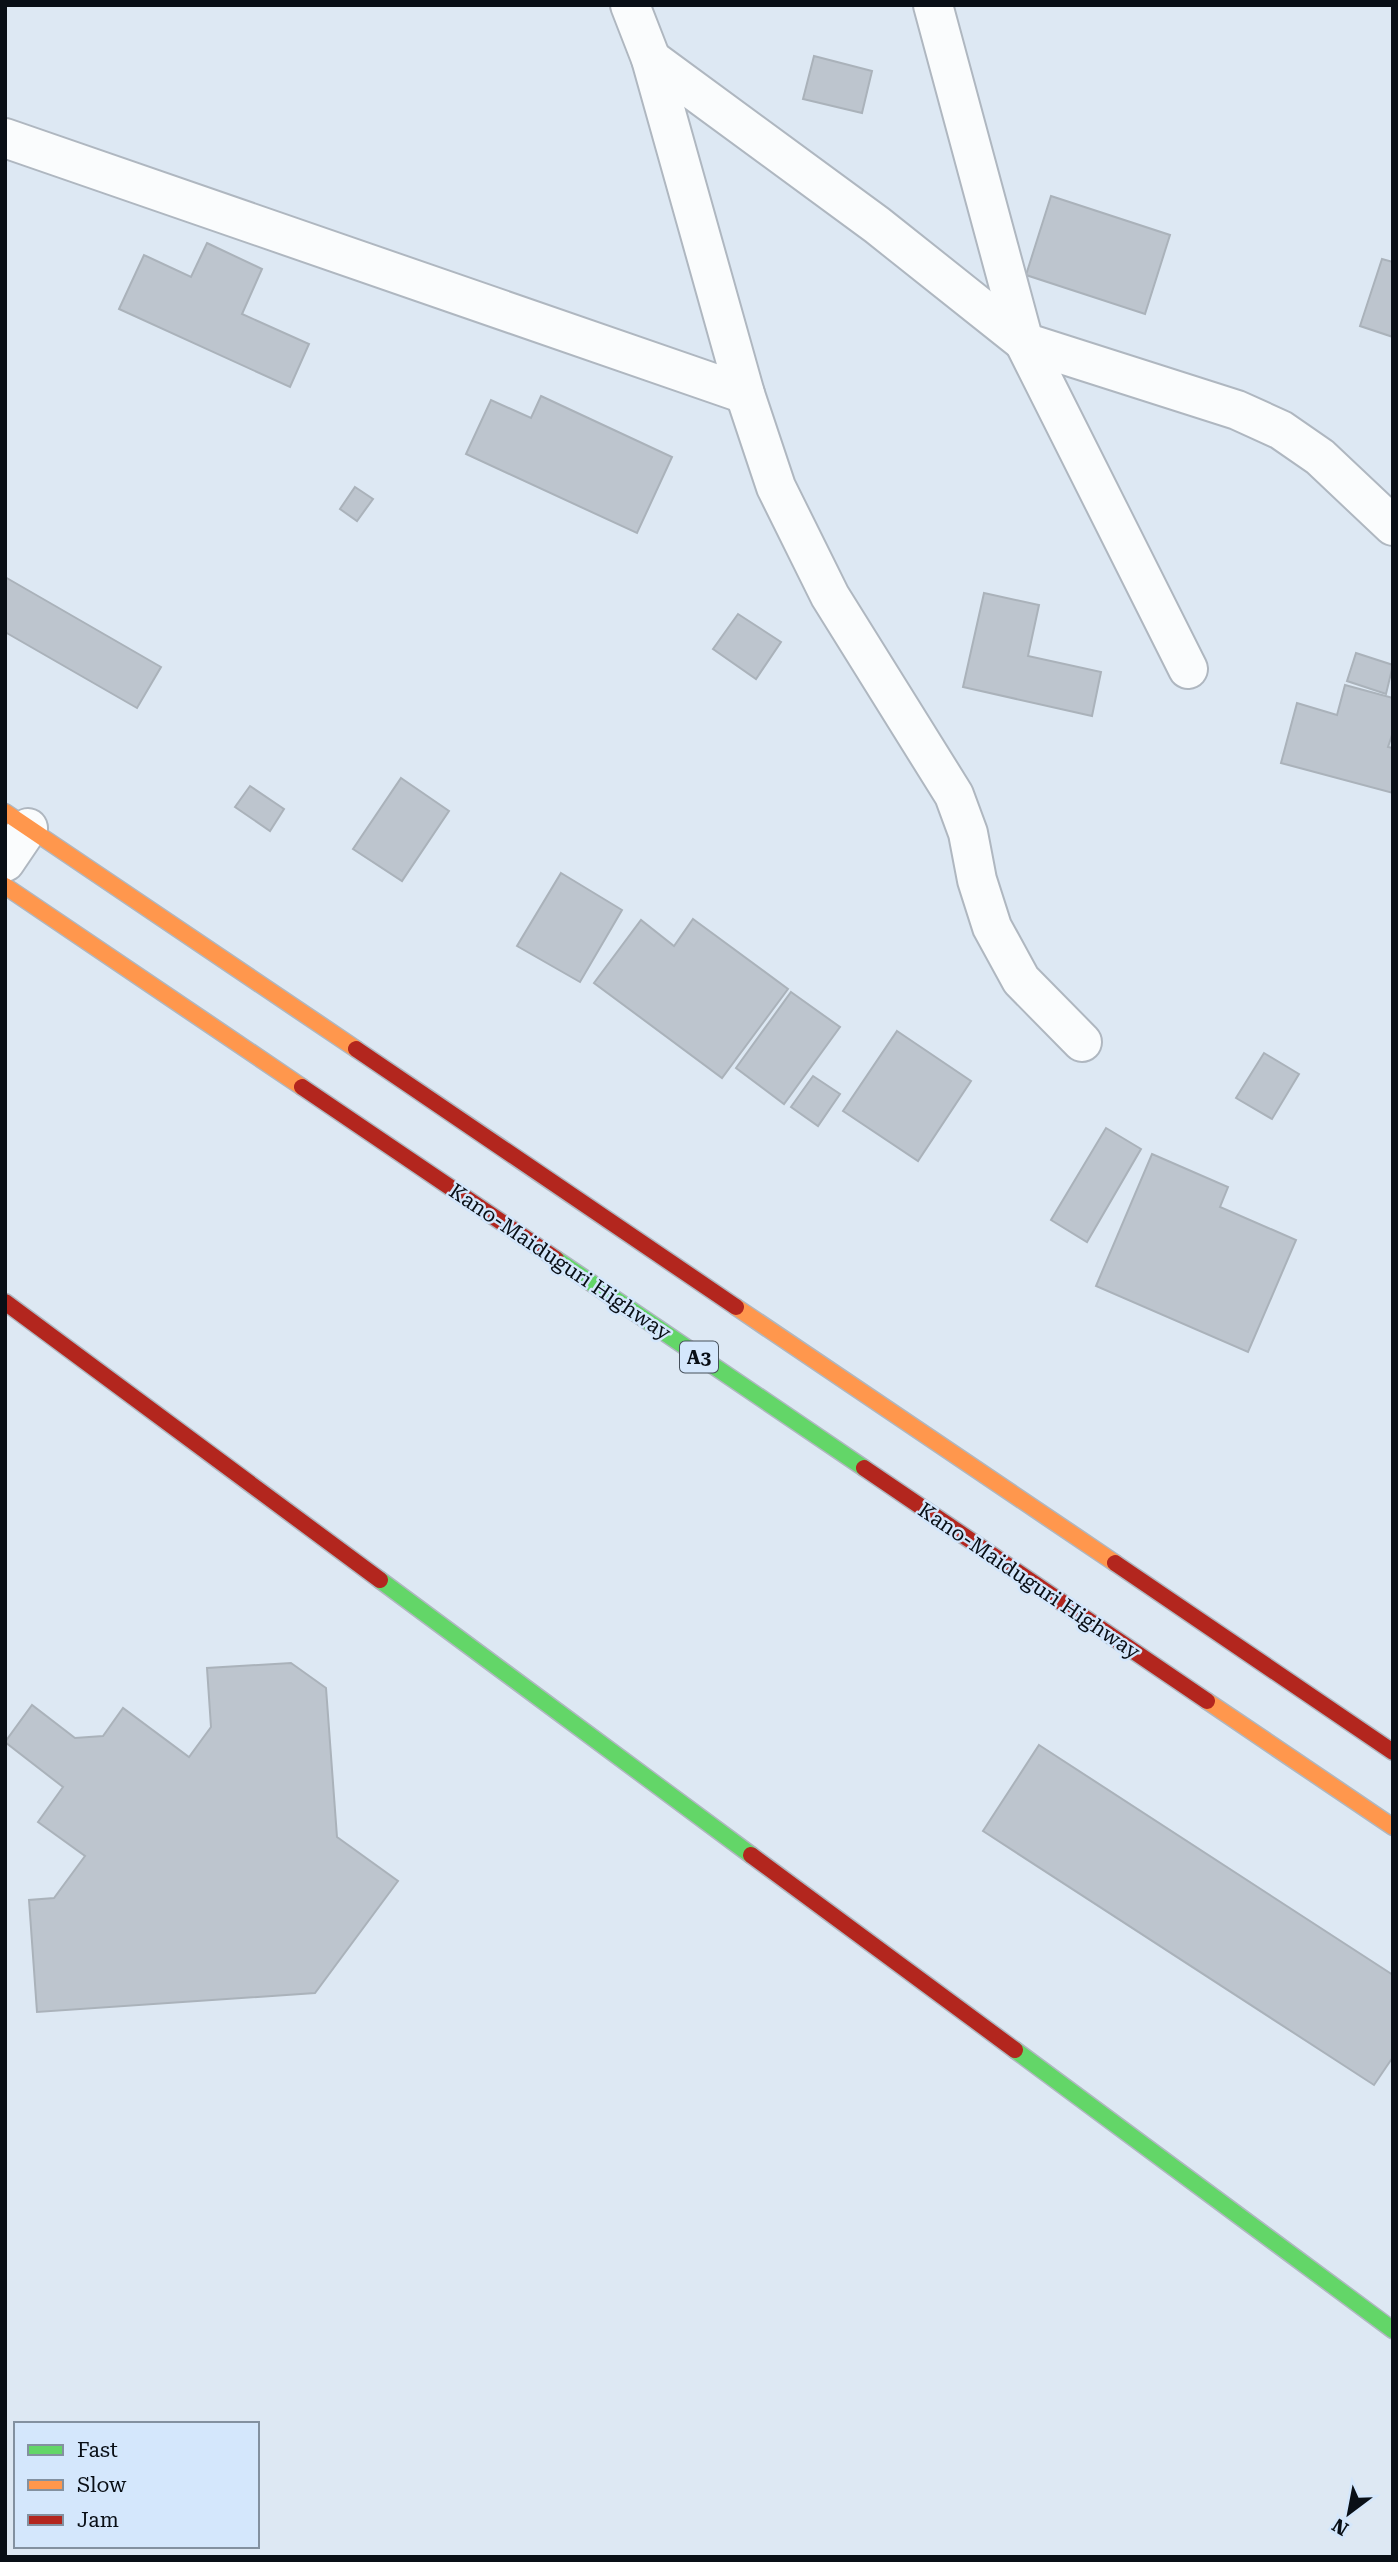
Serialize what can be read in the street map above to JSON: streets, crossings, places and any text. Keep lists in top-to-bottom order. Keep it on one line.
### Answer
{"streets":{"main road":["Kano-Maiduguri Highway","A3"]},"legend":["Fast","Slow","Jam"],"north":"bottom left"}
